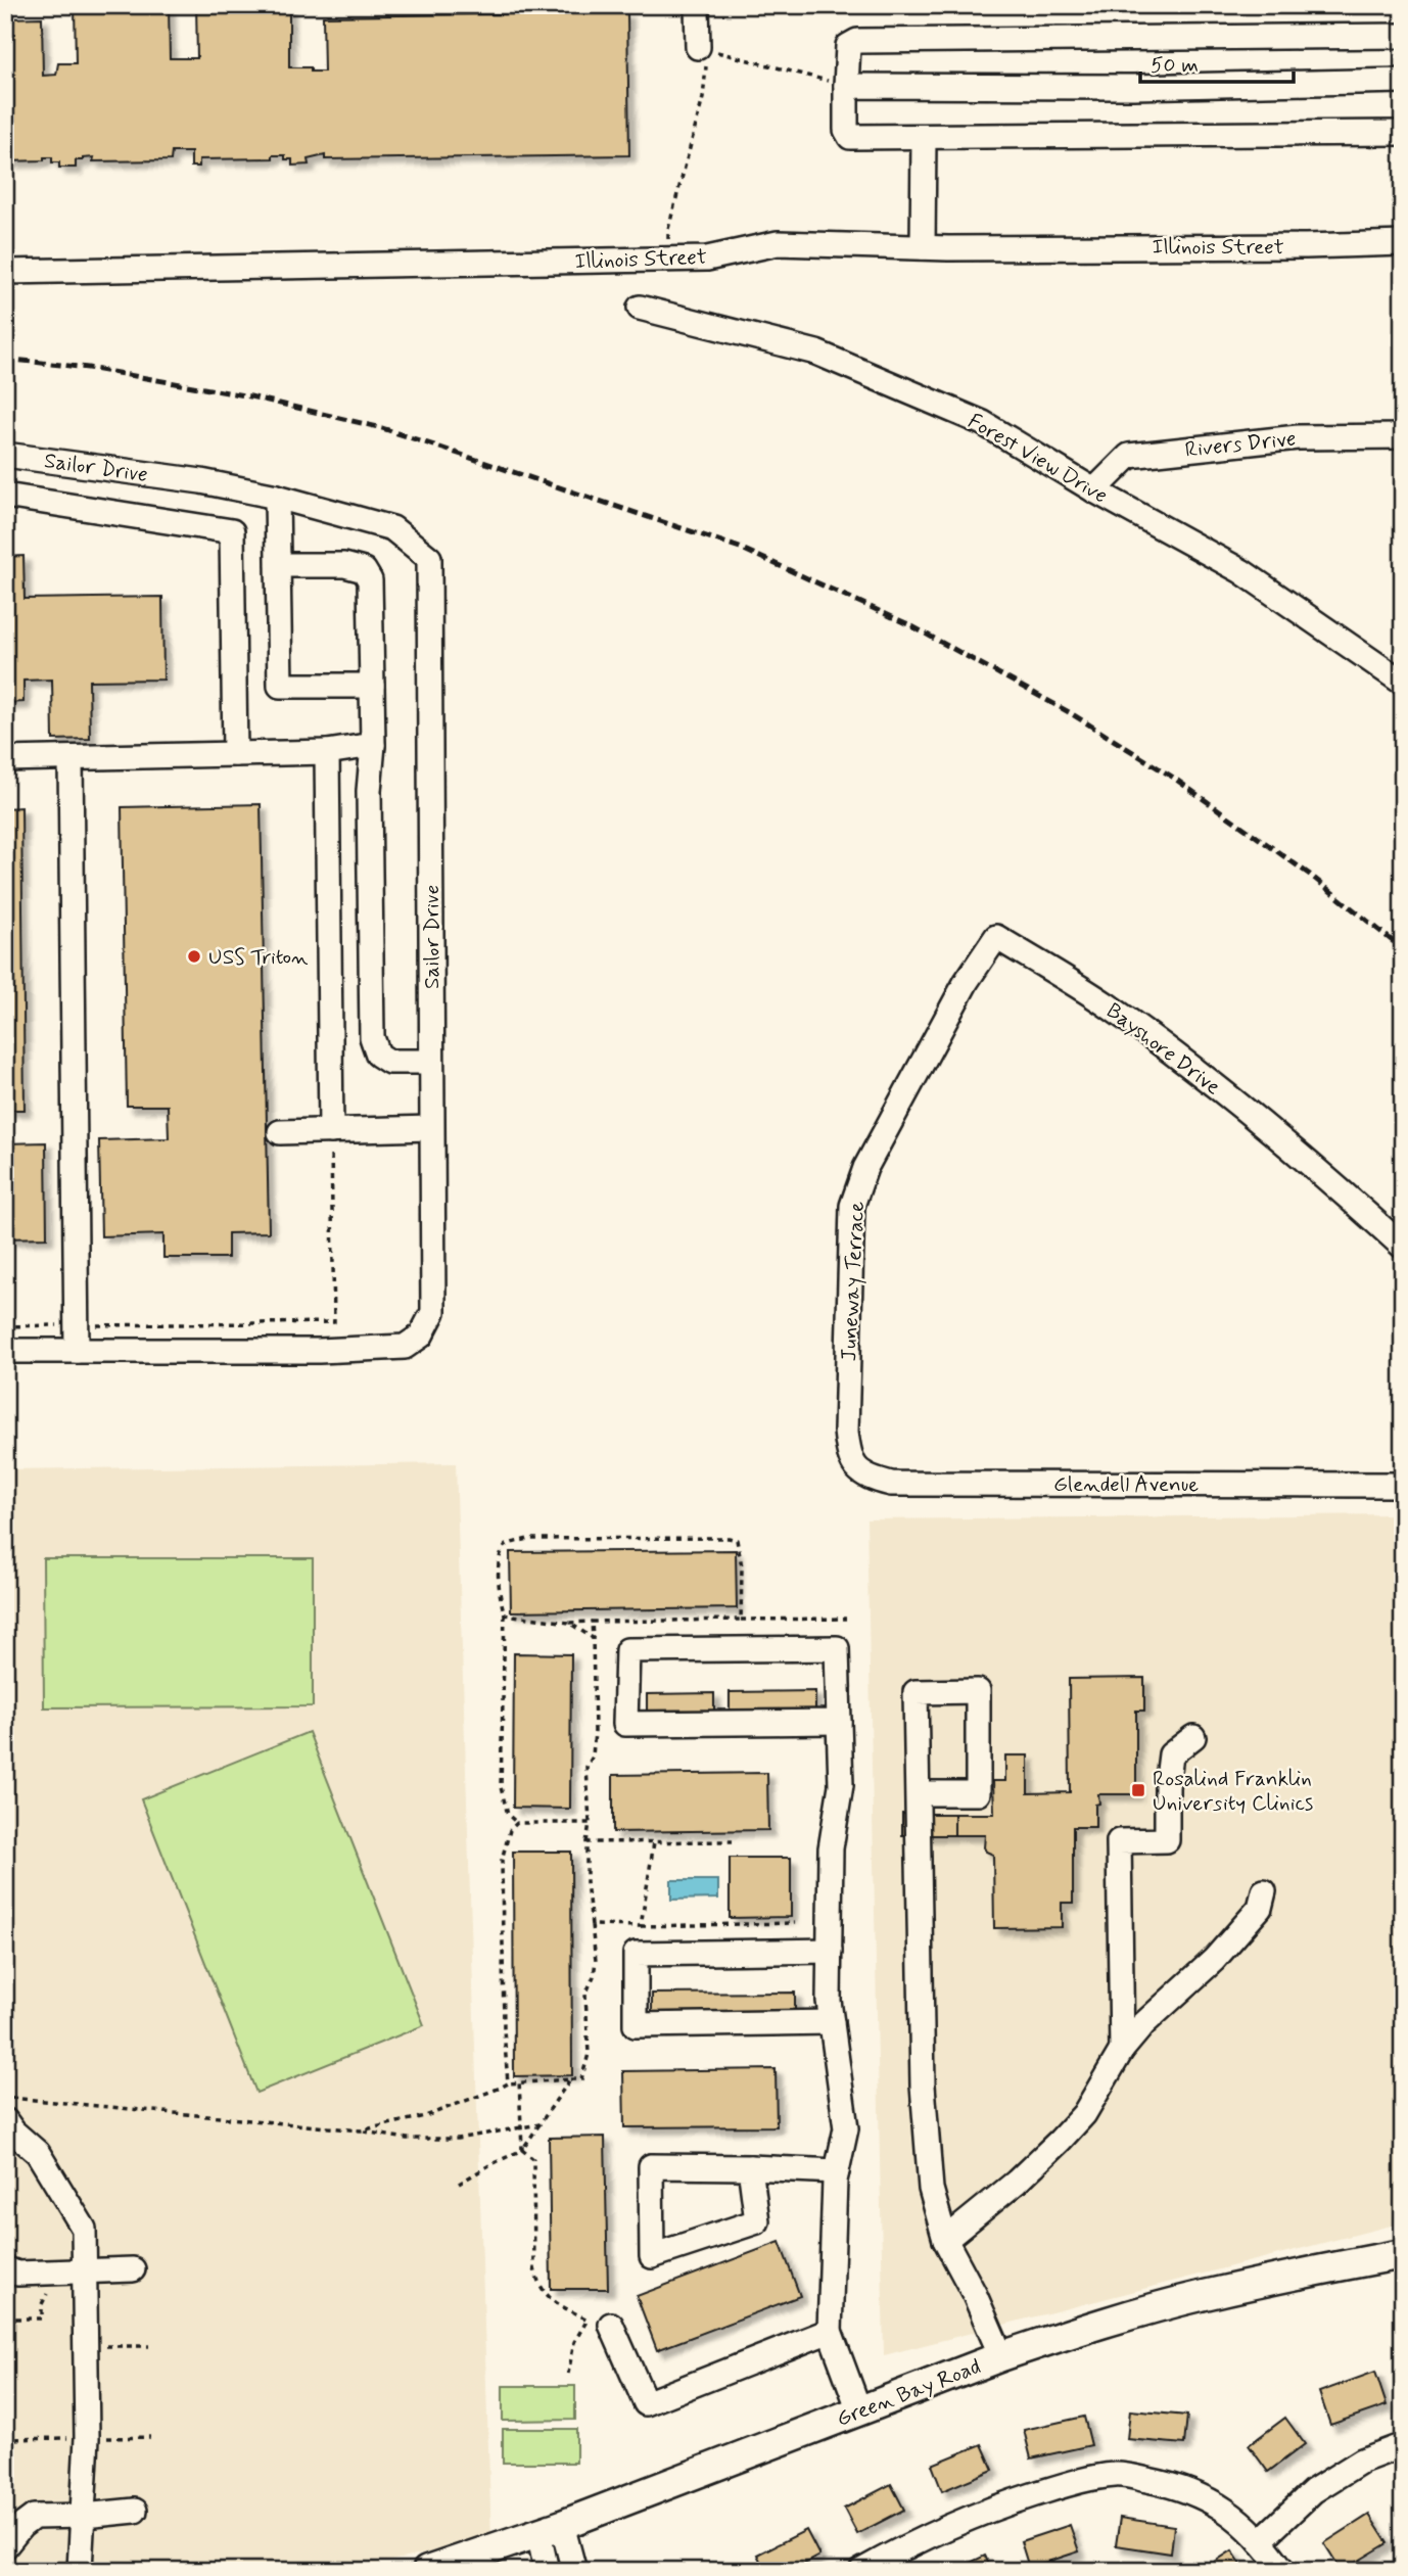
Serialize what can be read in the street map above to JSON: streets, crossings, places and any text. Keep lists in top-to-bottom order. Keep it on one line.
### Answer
{"streets":{"main road":["Green Bay Road"],"street":["Illinois Street","Rivers Drive","Forest View Drive","Sailor Drive","Bayshore Drive","Juneway Terrace","Glendell Avenue"]},"crossings":[["Rivers Drive","Forest View Drive"],["Bayshore Drive","Juneway Terrace"],["Juneway Terrace","Glendell Avenue"]],"places":{"other":["USS Triton"],"transit":["Rosalind Franklin University Clinics"]},"scale_bar":"50 m"}
